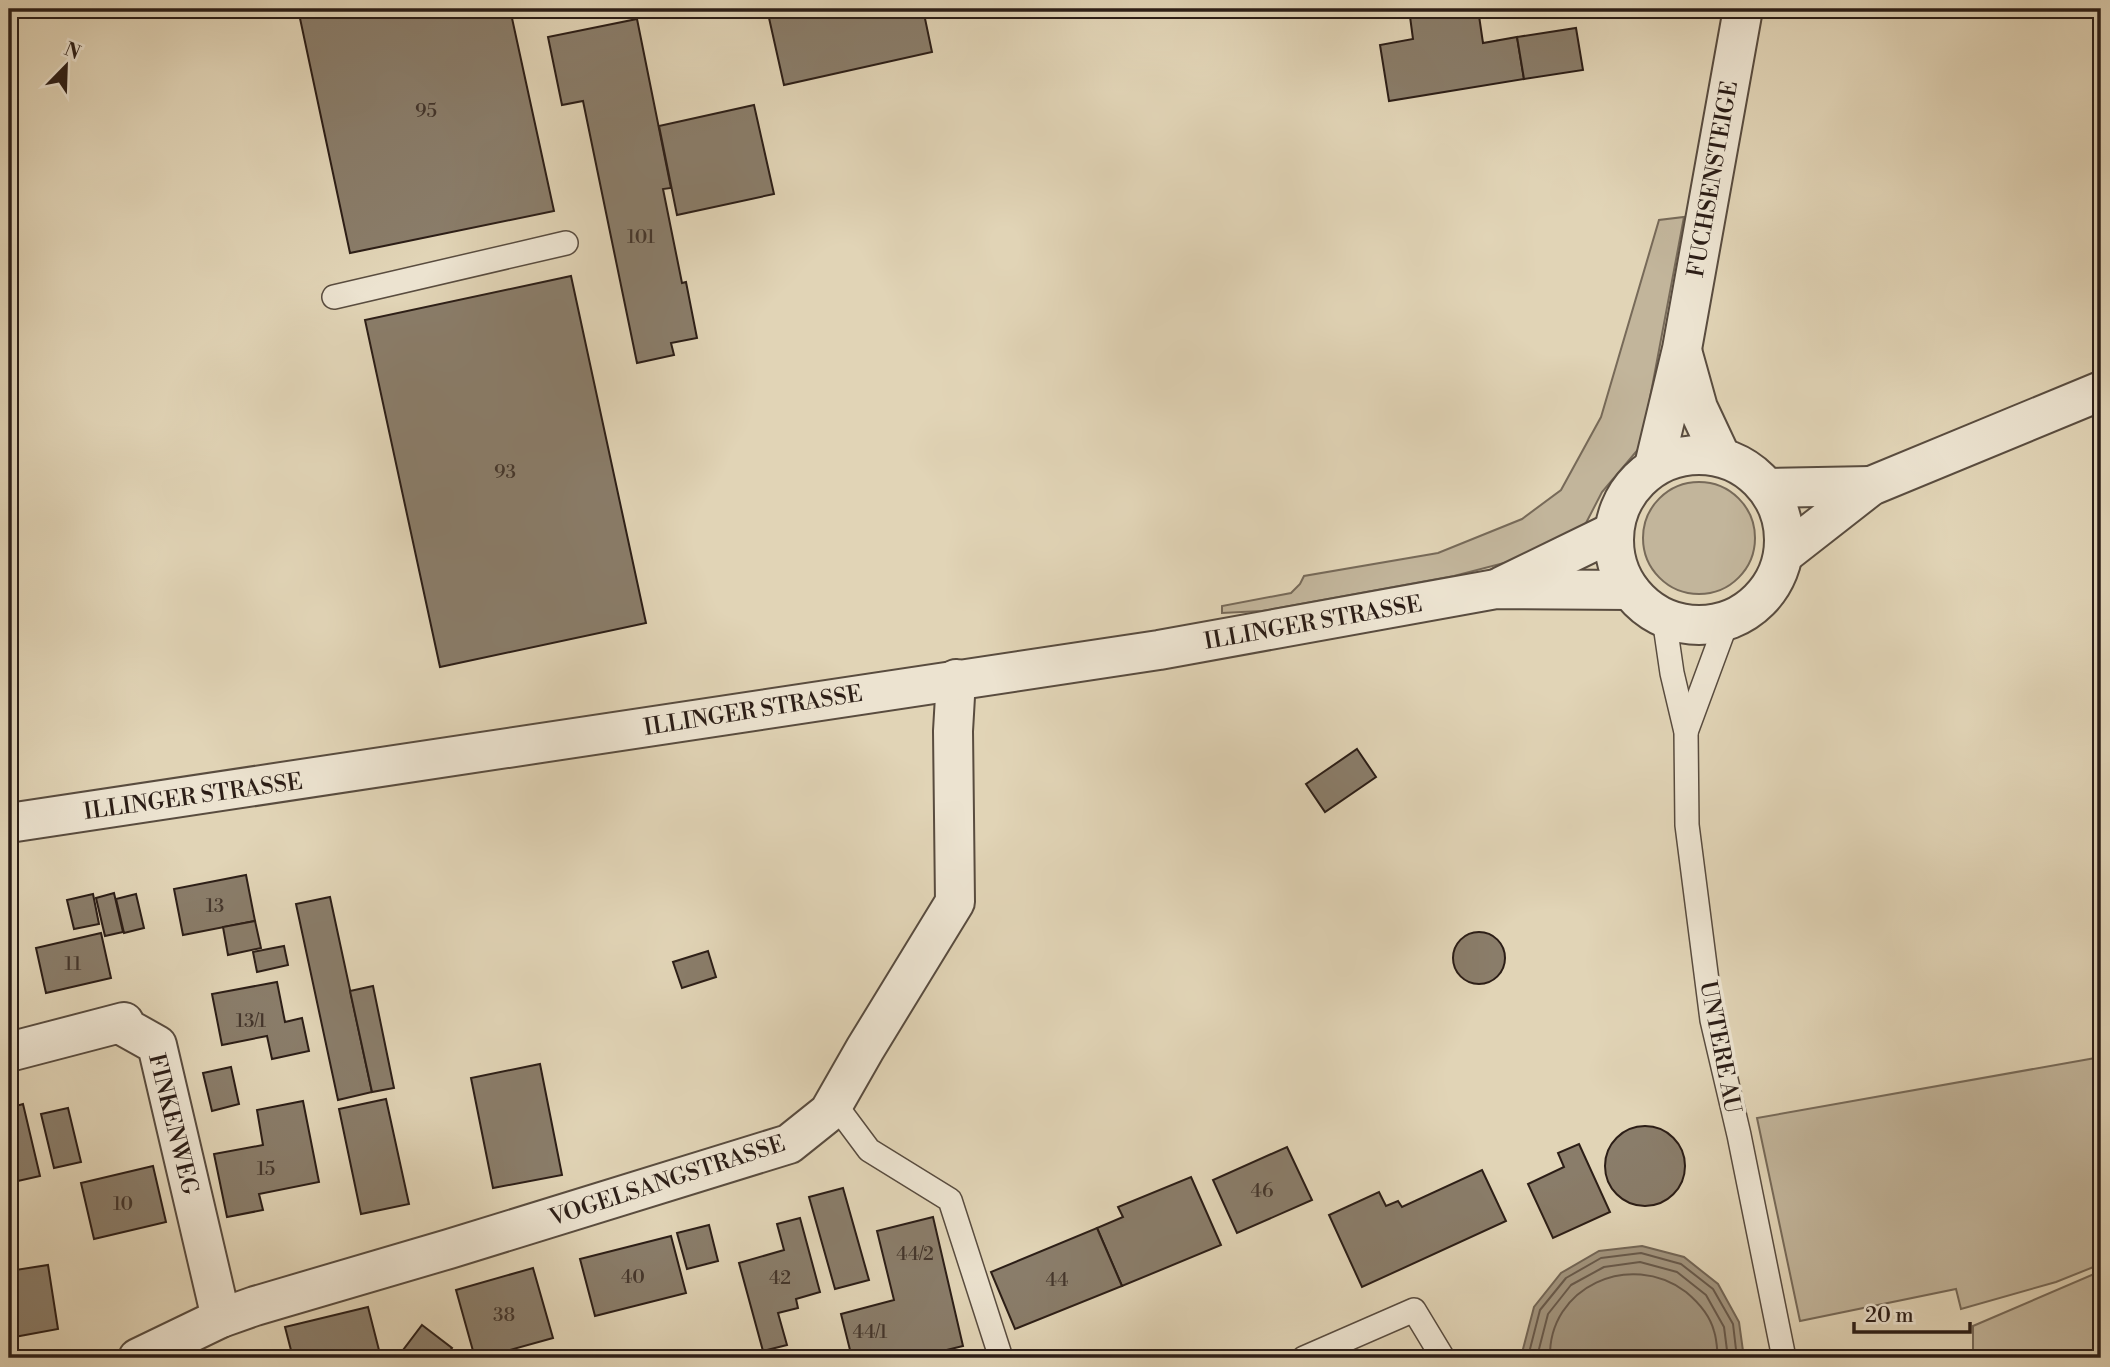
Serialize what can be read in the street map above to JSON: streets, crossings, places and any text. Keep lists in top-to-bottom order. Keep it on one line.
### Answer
{"streets":{"street":["FUCHSENSTEIGE","ILLINGER STRASSE","FINKENWEG","VOGELSANGSTRASSE"],"lane":["UNTERE AU"]},"crossings":[["FUCHSENSTEIGE","ILLINGER STRASSE"],["FUCHSENSTEIGE","UNTERE AU"],["ILLINGER STRASSE","UNTERE AU"],["ILLINGER STRASSE","VOGELSANGSTRASSE"],["FINKENWEG","VOGELSANGSTRASSE"]],"house_numbers":["95","101","93","13","11","13/1","15","46","10","44/2","40","42","44","38","44/1"],"scale_bar":"20 m","north":"top right"}
